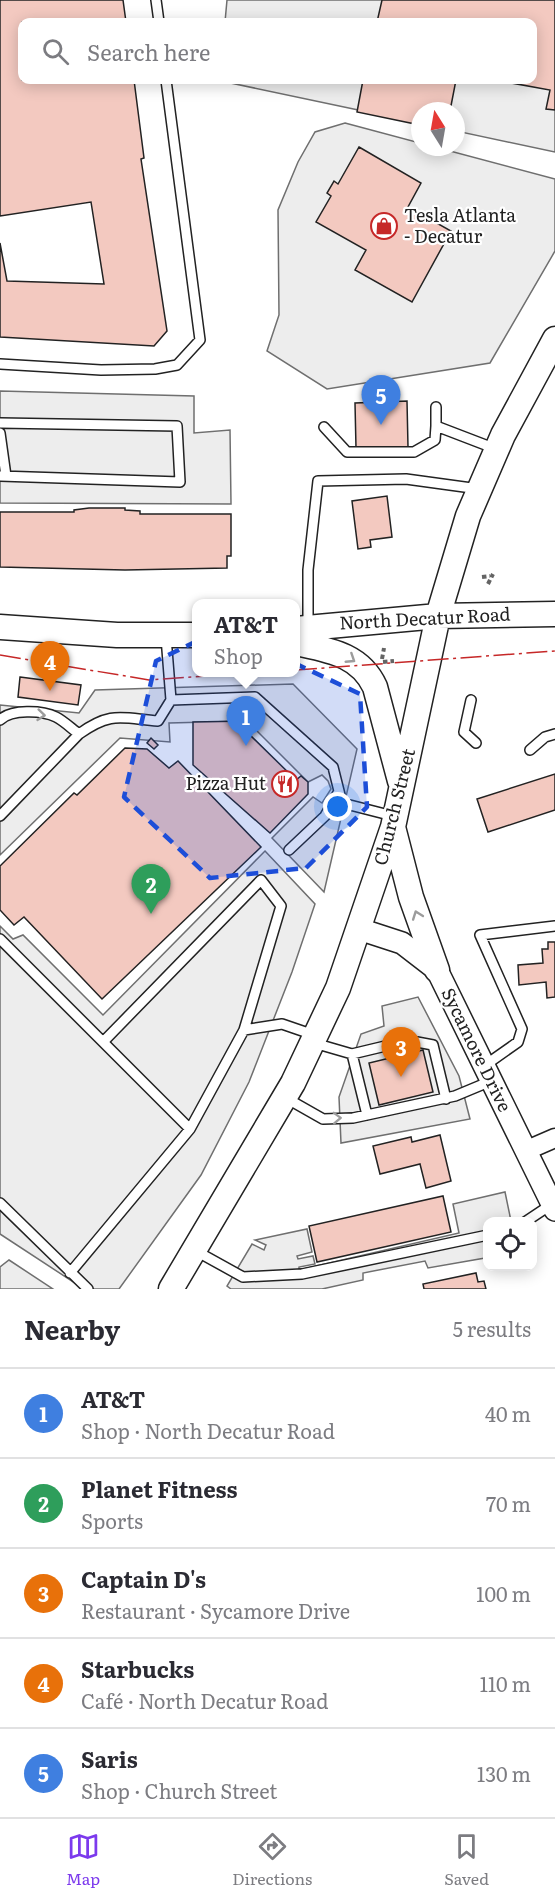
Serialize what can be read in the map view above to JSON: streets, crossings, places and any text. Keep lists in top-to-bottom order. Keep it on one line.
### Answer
{"streets":{"main road":["North Decatur Road","Church Street"],"street":["Sycamore Drive"]},"crossings":[["North Decatur Road","Church Street"],["Church Street","Sycamore Drive"]],"places":{"shop":["Tesla Atlanta - Decatur"],"restaurant":["Pizza Hut"]},"north":"top","page":{"search":"Search here","pins":["5","4","1","2","3"],"popup":["AT&T","Shop"],"heading":["Nearby","5 results"],"list":[{"mark":"1","name":"AT&T","note":"Shop · North Decatur Road","value":"40 m"},{"mark":"2","name":"Planet Fitness","note":"Sports","value":"70 m"},{"mark":"3","name":"Captain D's","note":"Restaurant · Sycamore Drive","value":"100 m"},{"mark":"4","name":"Starbucks","note":"Café · North Decatur Road","value":"110 m"},{"mark":"5","name":"Saris","note":"Shop · Church Street","value":"130 m"}],"nav":["Map","Directions","Saved"]}}
